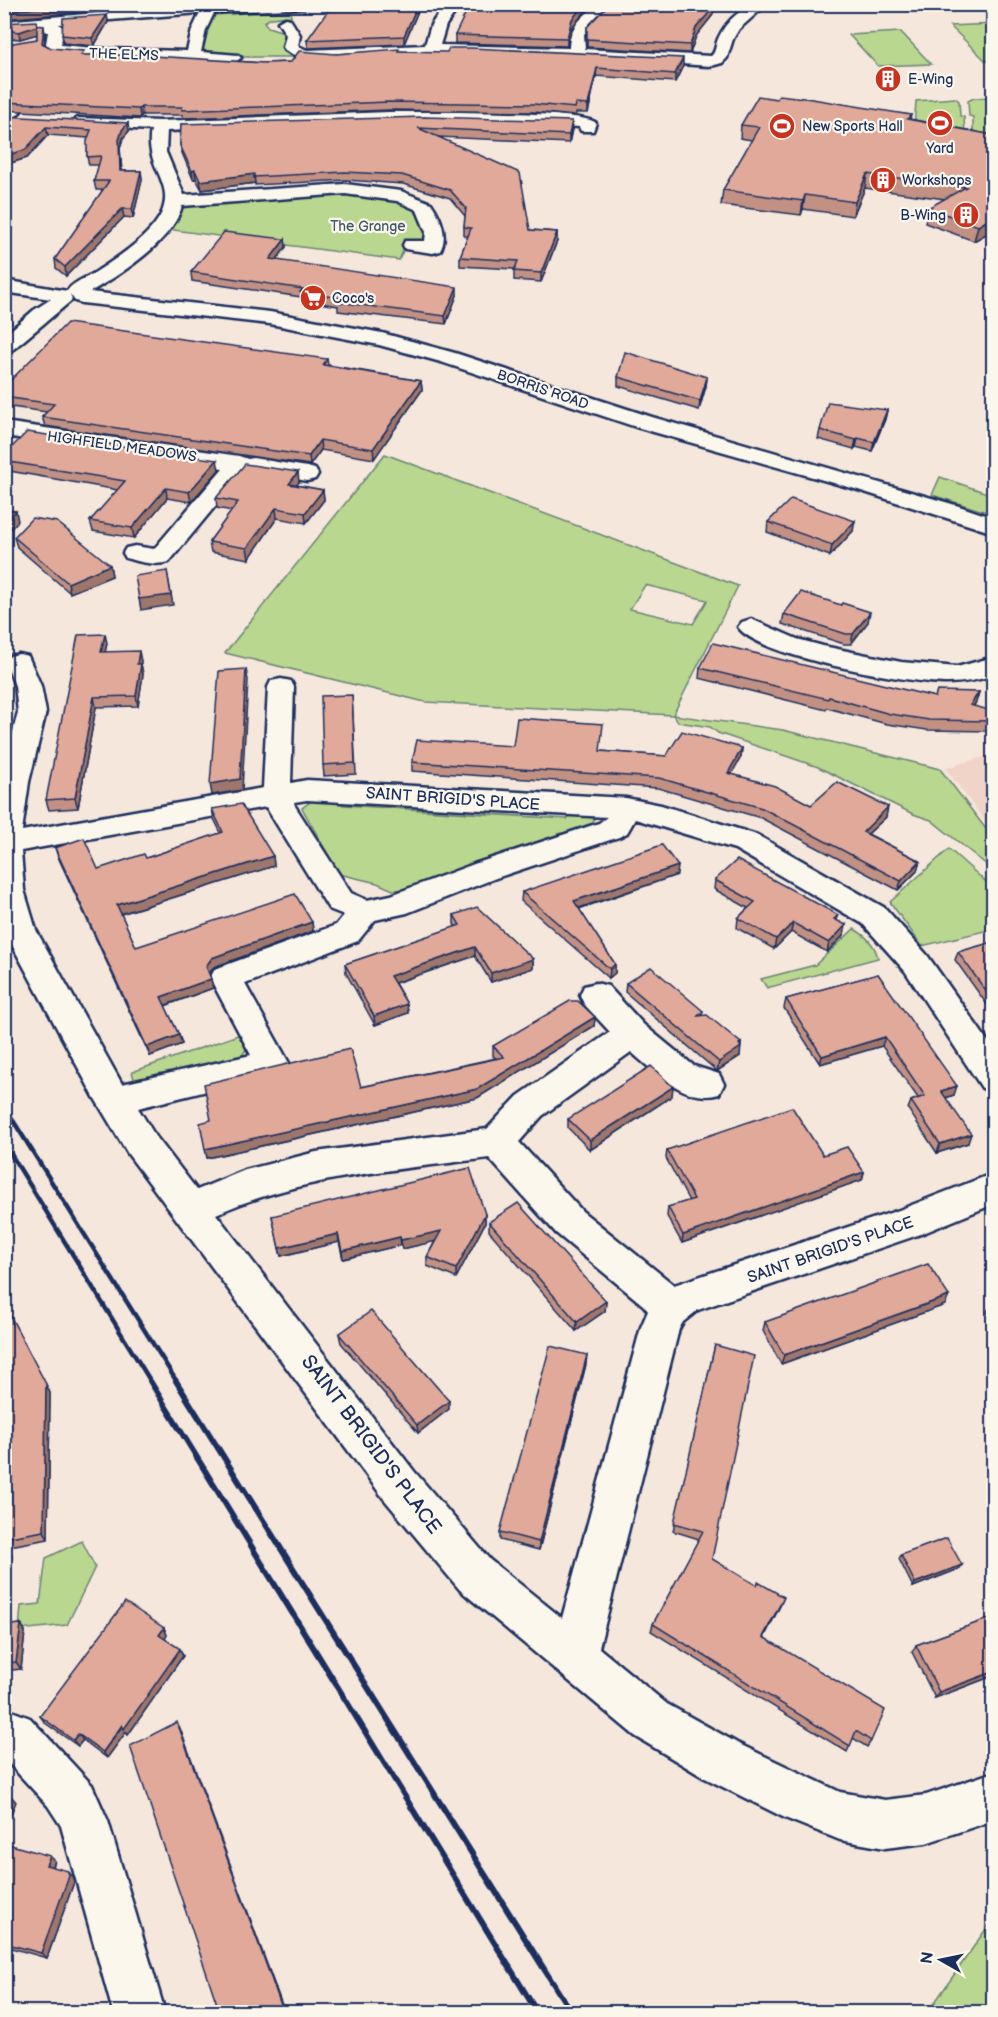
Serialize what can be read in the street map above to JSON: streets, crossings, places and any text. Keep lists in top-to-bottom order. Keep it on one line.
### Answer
{"streets":{"street":["THE ELMS","BORRIS ROAD","HIGHFIELD MEADOWS","SAINT BRIGID'S PLACE"]},"parks":["The Grange"],"places":{"building":["E-Wing","Workshops","B-Wing"],"sports":["Yard","New Sports Hall"],"supermarket":["Coco's"]},"north":"left"}
